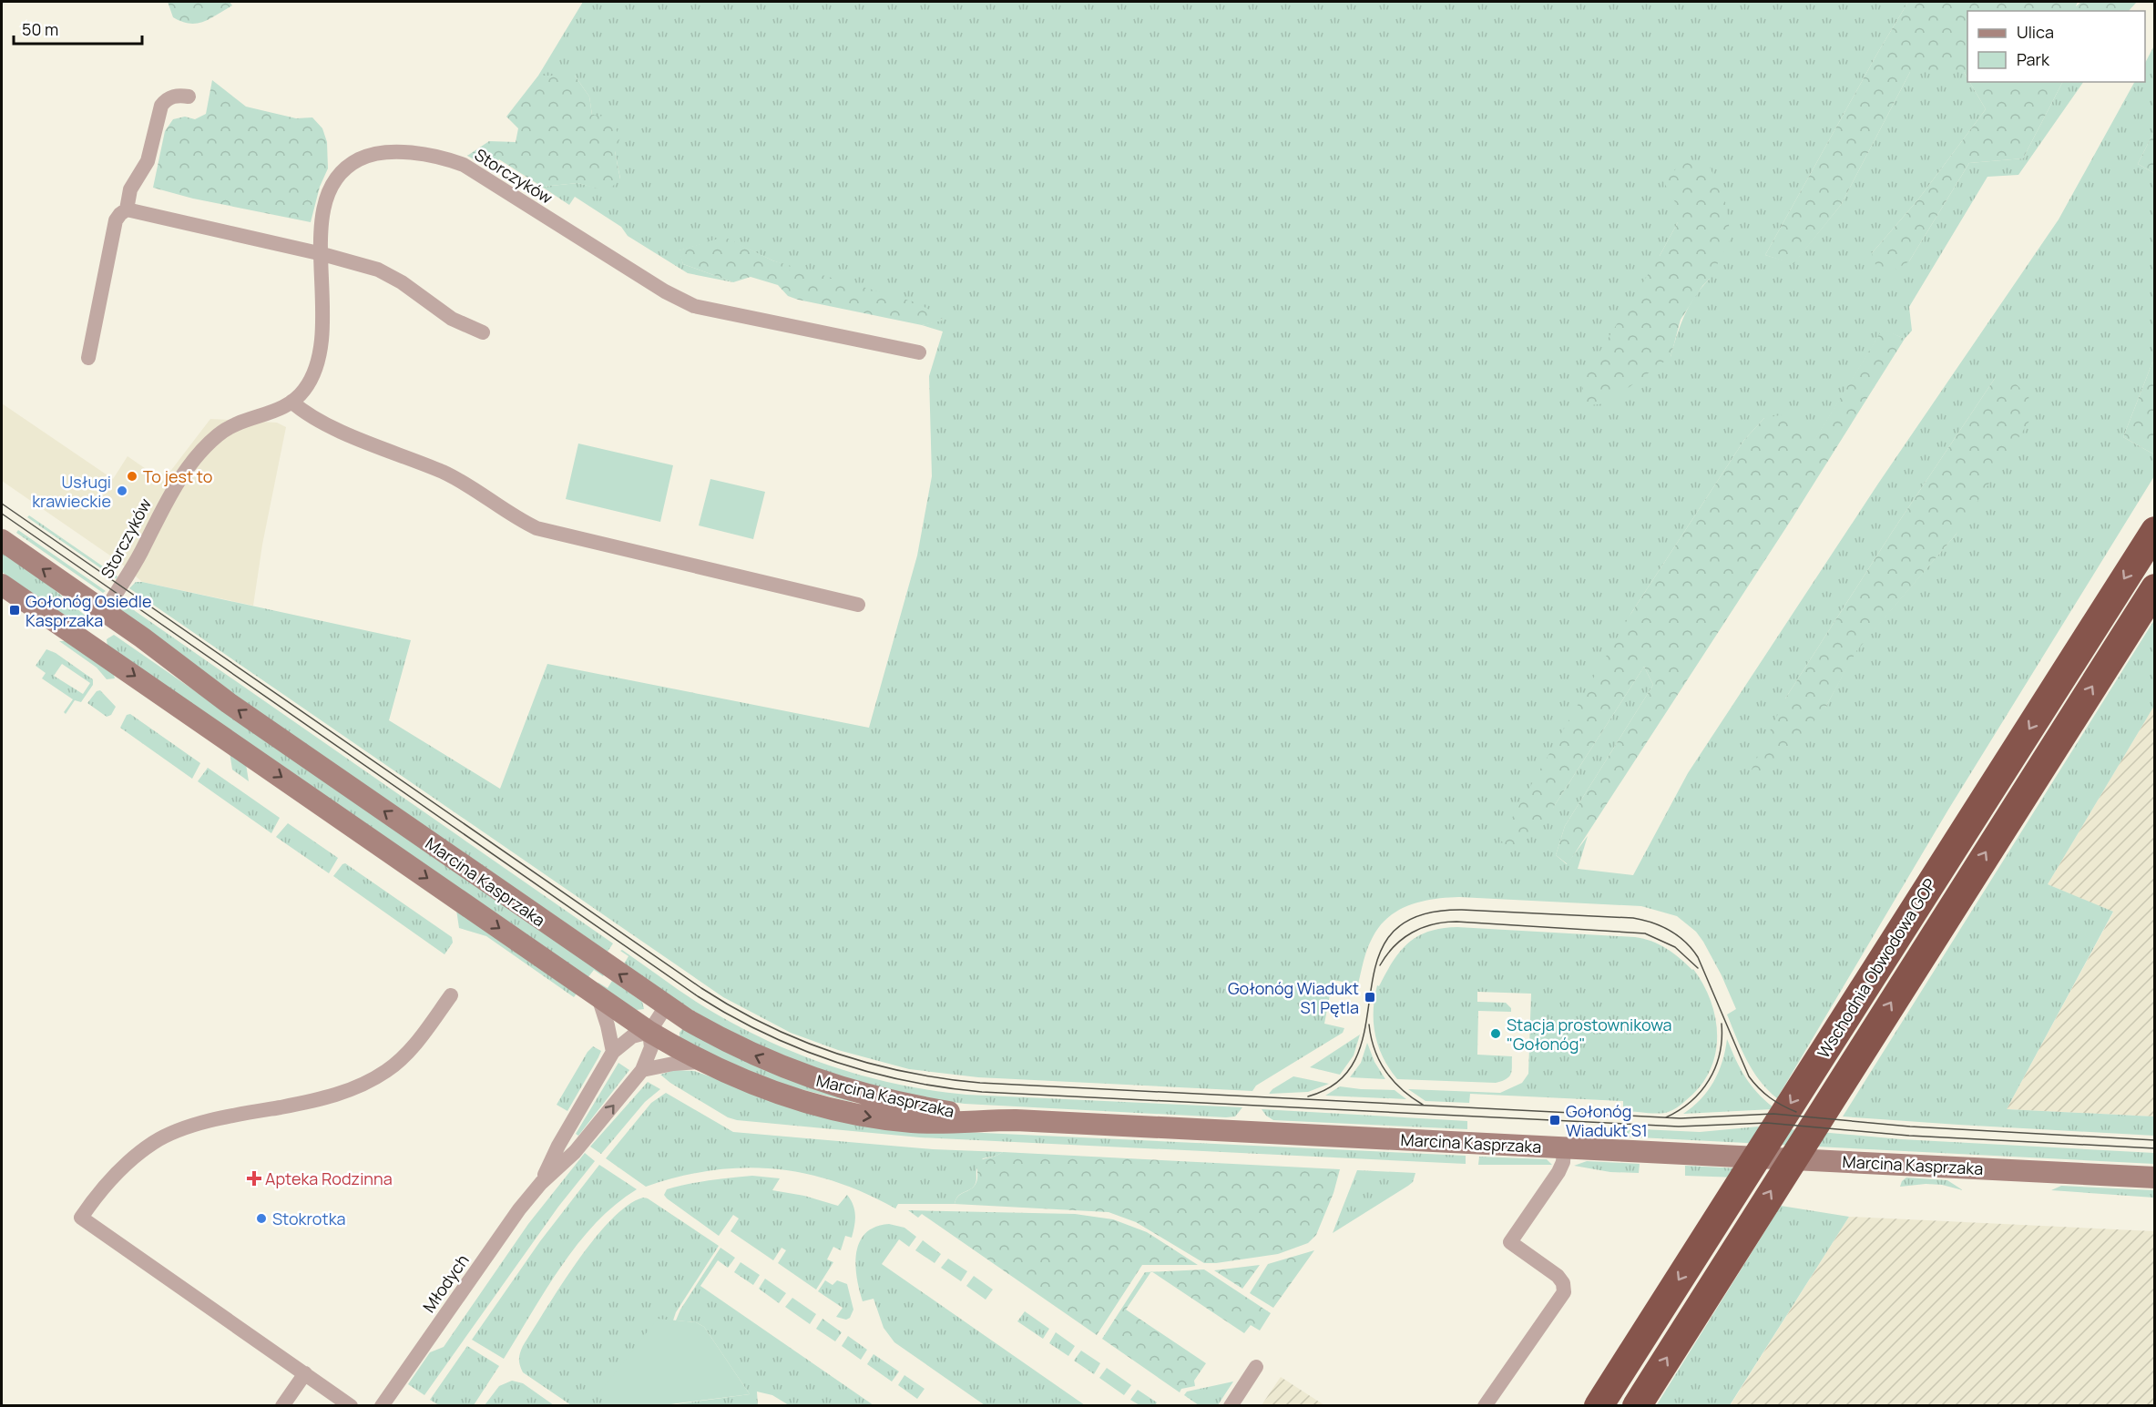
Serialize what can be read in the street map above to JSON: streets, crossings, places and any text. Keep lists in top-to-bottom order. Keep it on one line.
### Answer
{"streets":{"highway":["Wschodnia Obwodowa GOP"],"street":["Storczyków","Marcina Kasprzaka","Młodych"]},"crossings":[["Storczyków","Marcina Kasprzaka"],["Marcina Kasprzaka","Młodych"]],"places":{"other":["To jest to","Usługi krawieckie","Stacja prostownikowa \"Gołonóg\"","Stokrotka"],"transit":["Gołonóg Osiedle Kasprzaka","Gołonóg Wiadukt S1 Pętla","Gołonóg Wiadukt S1"],"health":["Apteka Rodzinna"]},"legend":["Ulica","Park"],"scale_bar":"50 m"}
